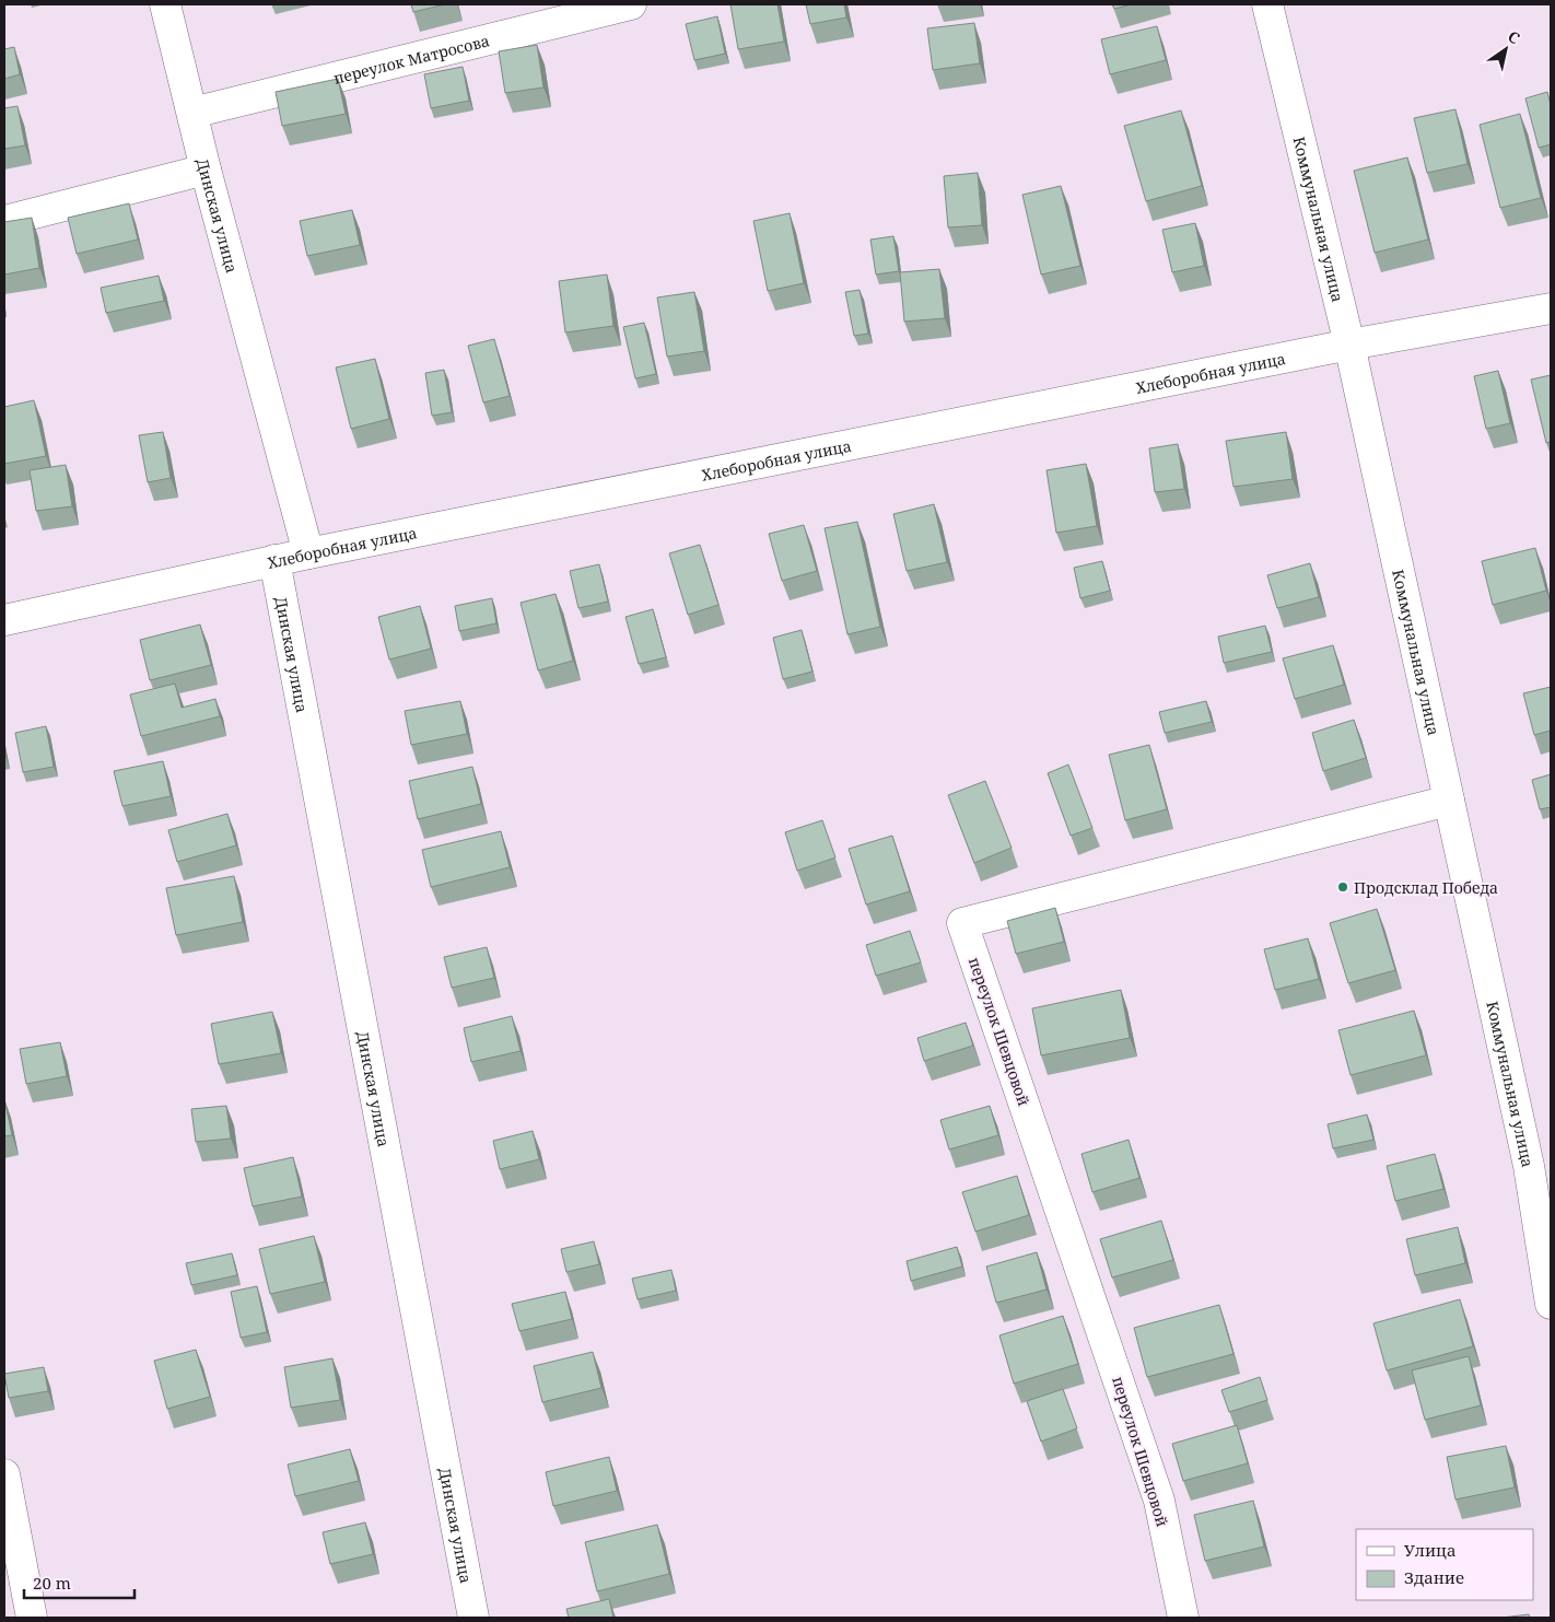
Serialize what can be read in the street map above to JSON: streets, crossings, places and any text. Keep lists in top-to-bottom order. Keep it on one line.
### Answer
{"streets":{"street":["переулок Матросова","Динская улица","Коммунальная улица","Хлеборобная улица","переулок Шевцовой"]},"crossings":[["переулок Матросова","Динская улица"],["Динская улица","Хлеборобная улица"],["Коммунальная улица","Хлеборобная улица"],["Коммунальная улица","переулок Шевцовой"]],"places":["Продсклад Победа"],"legend":["Улица","Здание"],"scale_bar":"20 m","north":"top right"}
